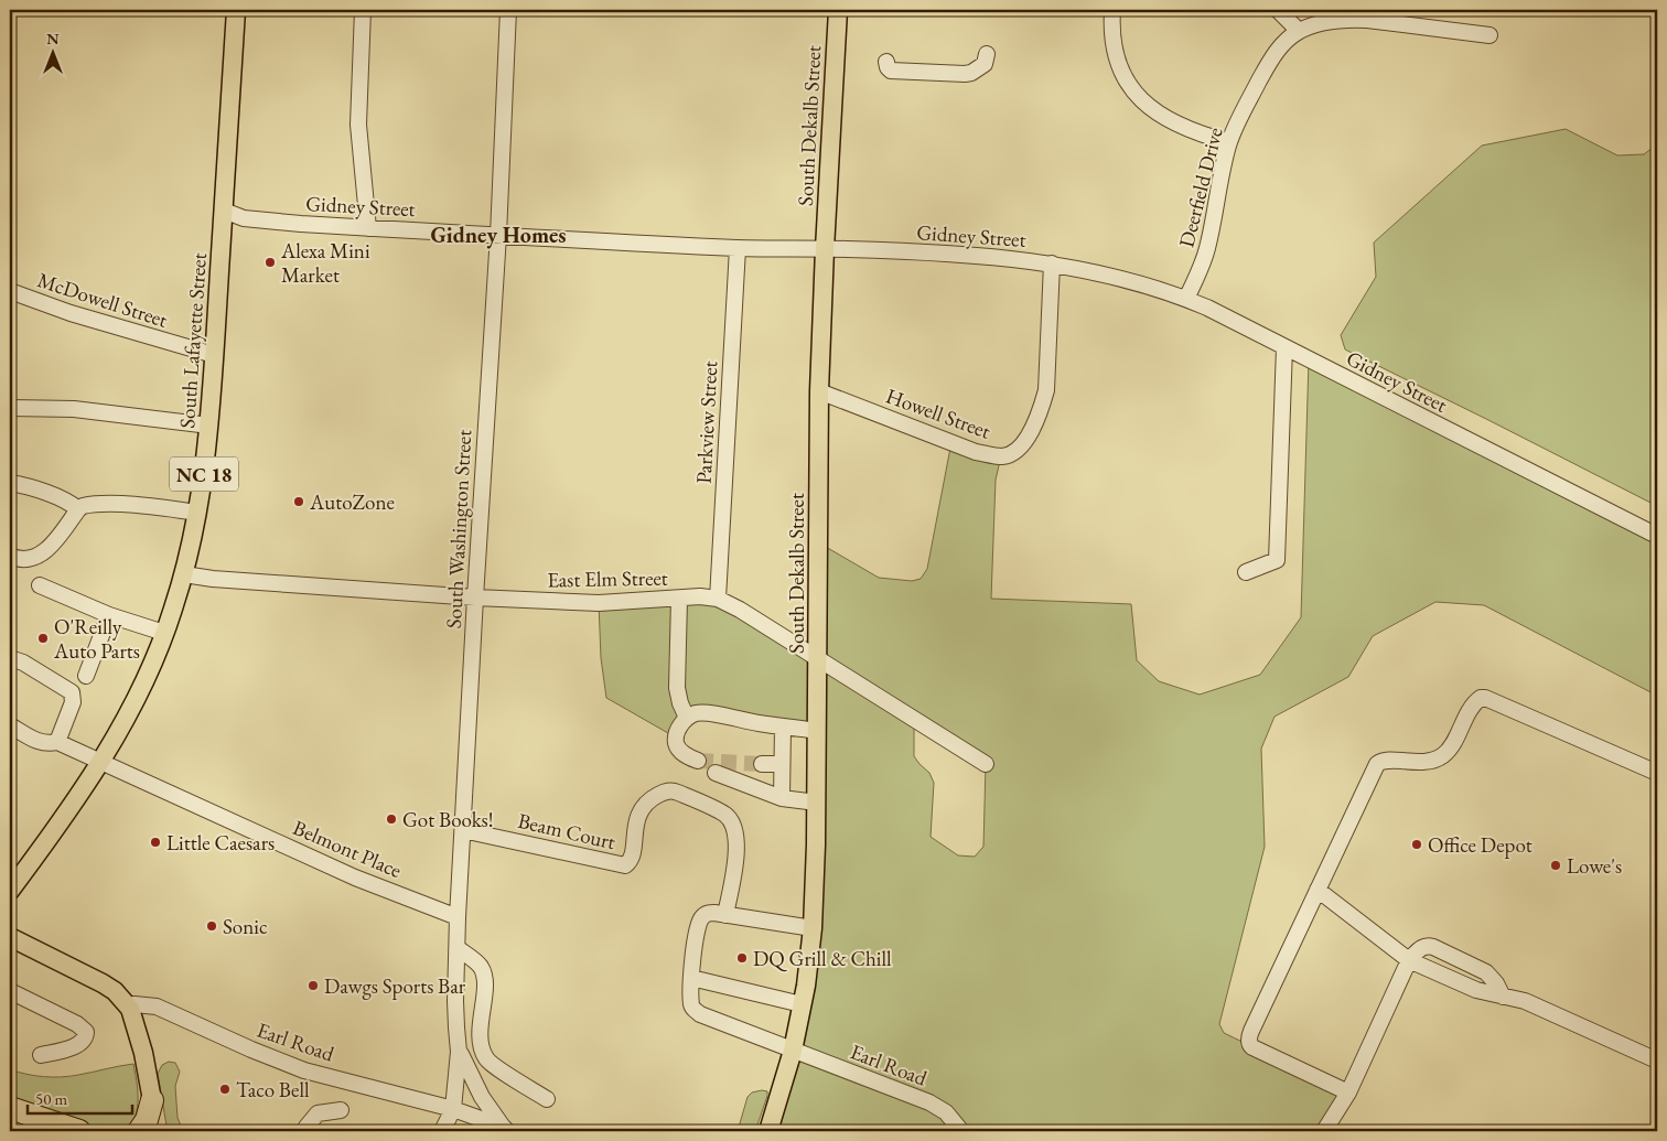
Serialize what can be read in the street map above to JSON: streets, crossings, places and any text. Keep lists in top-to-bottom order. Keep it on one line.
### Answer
{"streets":{"main road":["South Dekalb Street","South Lafayette Street","NC 18"],"street":["Deerfield Drive","Gidney Street","McDowell Street","Howell Street","Parkview Street","South Washington Street","East Elm Street","Beam Court","Belmont Place","Earl Road"]},"crossings":[["South Dekalb Street","Gidney Street"],["South Dekalb Street","Howell Street"],["South Dekalb Street","East Elm Street"],["South Dekalb Street","Earl Road"],["Deerfield Drive","Gidney Street"],["Gidney Street","South Lafayette Street"],["Gidney Street","Howell Street"],["Gidney Street","Parkview Street"],["Gidney Street","South Washington Street"],["McDowell Street","South Lafayette Street"],["South Lafayette Street","East Elm Street"],["South Lafayette Street","Belmont Place"],["Parkview Street","East Elm Street"],["South Washington Street","East Elm Street"],["South Washington Street","Beam Court"],["South Washington Street","Belmont Place"],["South Washington Street","Earl Road"],["Beam Court","Earl Road"]],"districts":["Gidney Homes"],"places":["Alexa Mini Market","AutoZone","O'Reilly Auto Parts","Got Books!","Little Caesars","Office Depot","Lowe's","Sonic","DQ Grill & Chill","Dawgs Sports Bar","Taco Bell"],"scale_bar":"50 m","north":"top"}
